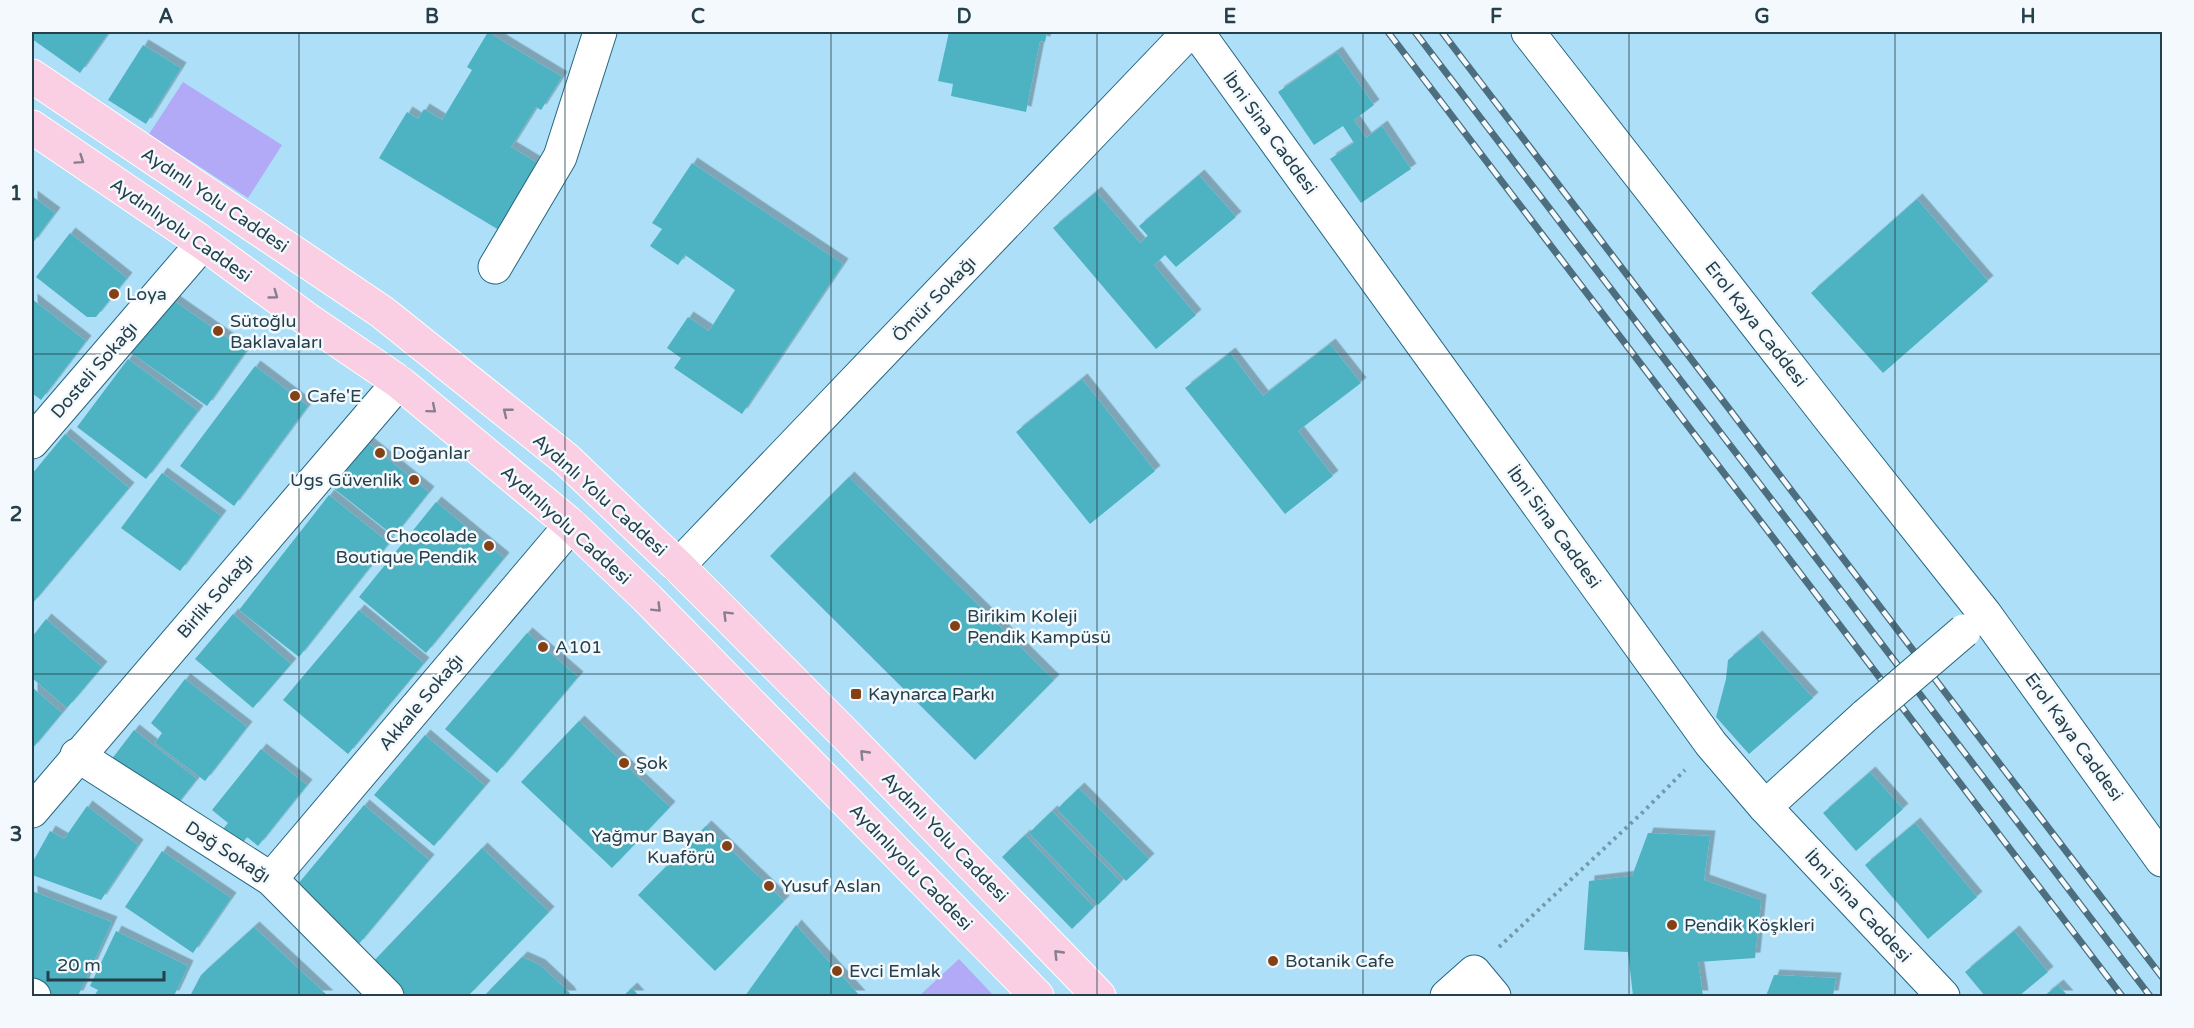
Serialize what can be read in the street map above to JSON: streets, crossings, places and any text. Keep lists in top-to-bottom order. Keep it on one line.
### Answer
{"streets":{"main road":["Aydınlı Yolu Caddesi","Aydınlıyolu Caddesi"],"street":["İbni Sina Caddesi","Ömür Sokağı","Erol Kaya Caddesi","Dosteli Sokağı","Birlik Sokağı","Akkale Sokağı","Dağ Sokağı"]},"crossings":[["Aydınlı Yolu Caddesi","Ömür Sokağı"],["Aydınlıyolu Caddesi","Dosteli Sokağı"],["Aydınlıyolu Caddesi","Birlik Sokağı"],["Aydınlıyolu Caddesi","Akkale Sokağı"],["Birlik Sokağı","Dağ Sokağı"],["Akkale Sokağı","Dağ Sokağı"]],"one_way":["Aydınlı Yolu Caddesi","Aydınlıyolu Caddesi"],"places":{"other":["Loya","Sütoğlu Baklavaları","Cafe'E","Doğanlar","Ugs Güvenlik","Chocolade Boutique Pendik","Birikim Koleji Pendik Kampüsü","A101","Şok","Yağmur Bayan Kuaförü","Yusuf Aslan","Pendik Köşkleri","Botanik Cafe","Evci Emlak"],"transit":["Kaynarca Parkı"]},"scale_bar":"20 m","grid":{"columns":["A","B","C","D","E","F","G","H"],"rows":["1","2","3"]}}
